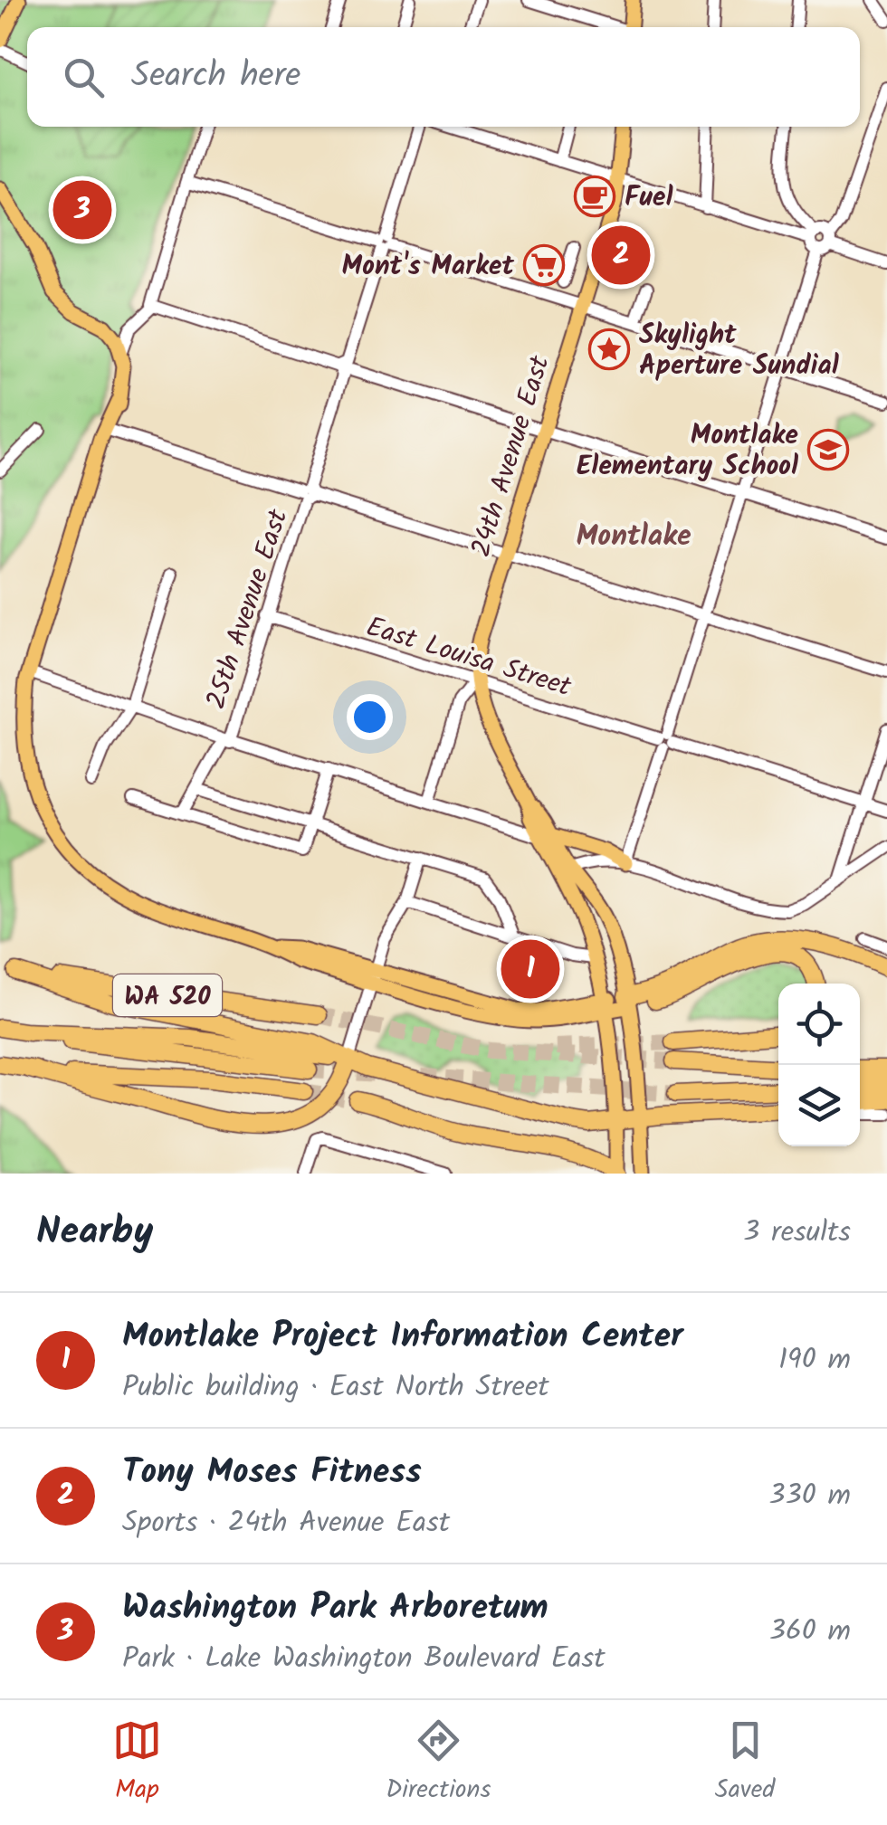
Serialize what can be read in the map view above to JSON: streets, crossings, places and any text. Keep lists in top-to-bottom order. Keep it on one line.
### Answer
{"streets":{"highway":["WA 520"],"main road":["24th Avenue East"],"street":["25th Avenue East","East Louisa Street"]},"crossings":[["24th Avenue East","East Louisa Street"],["25th Avenue East","East Louisa Street"]],"districts":["Montlake"],"places":{"cafe":["Fuel"],"supermarket":["Mont's Market"],"place":["Skylight Aperture Sundial"],"school or university":["Montlake Elementary School"]},"page":{"search":"Search here","pins":["3","2","1"],"heading":["Nearby","3 results"],"list":[{"mark":"1","name":"Montlake Project Information Center","note":"Public building · East North Street","value":"190 m"},{"mark":"2","name":"Tony Moses Fitness","note":"Sports · 24th Avenue East","value":"330 m"},{"mark":"3","name":"Washington Park Arboretum","note":"Park · Lake Washington Boulevard East","value":"360 m"}],"nav":["Map","Directions","Saved"]}}
